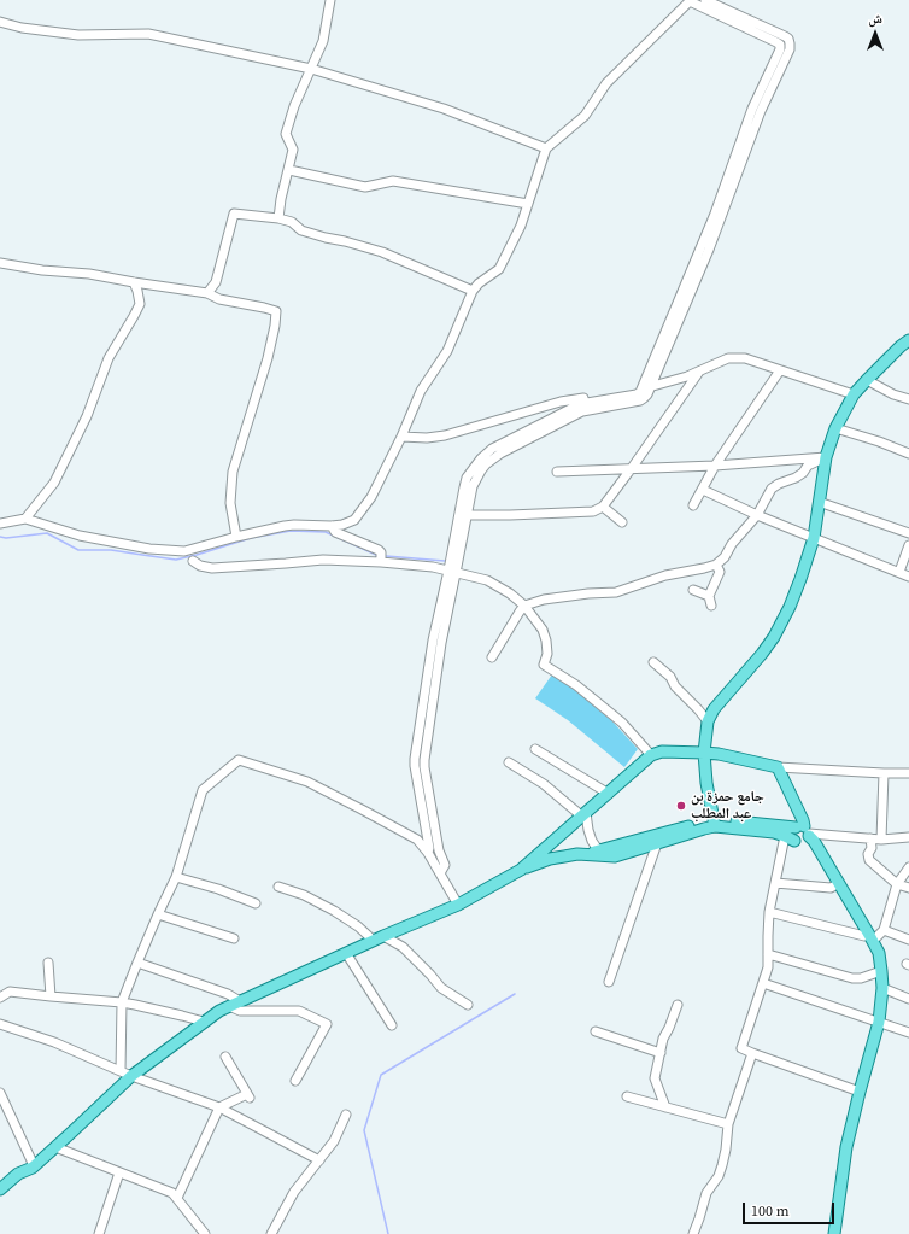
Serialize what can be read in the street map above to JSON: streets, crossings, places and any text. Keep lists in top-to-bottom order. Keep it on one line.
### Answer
{"places":["جامع حمزة بن عبد المطلب"],"scale_bar":"100 m","north":"top"}
